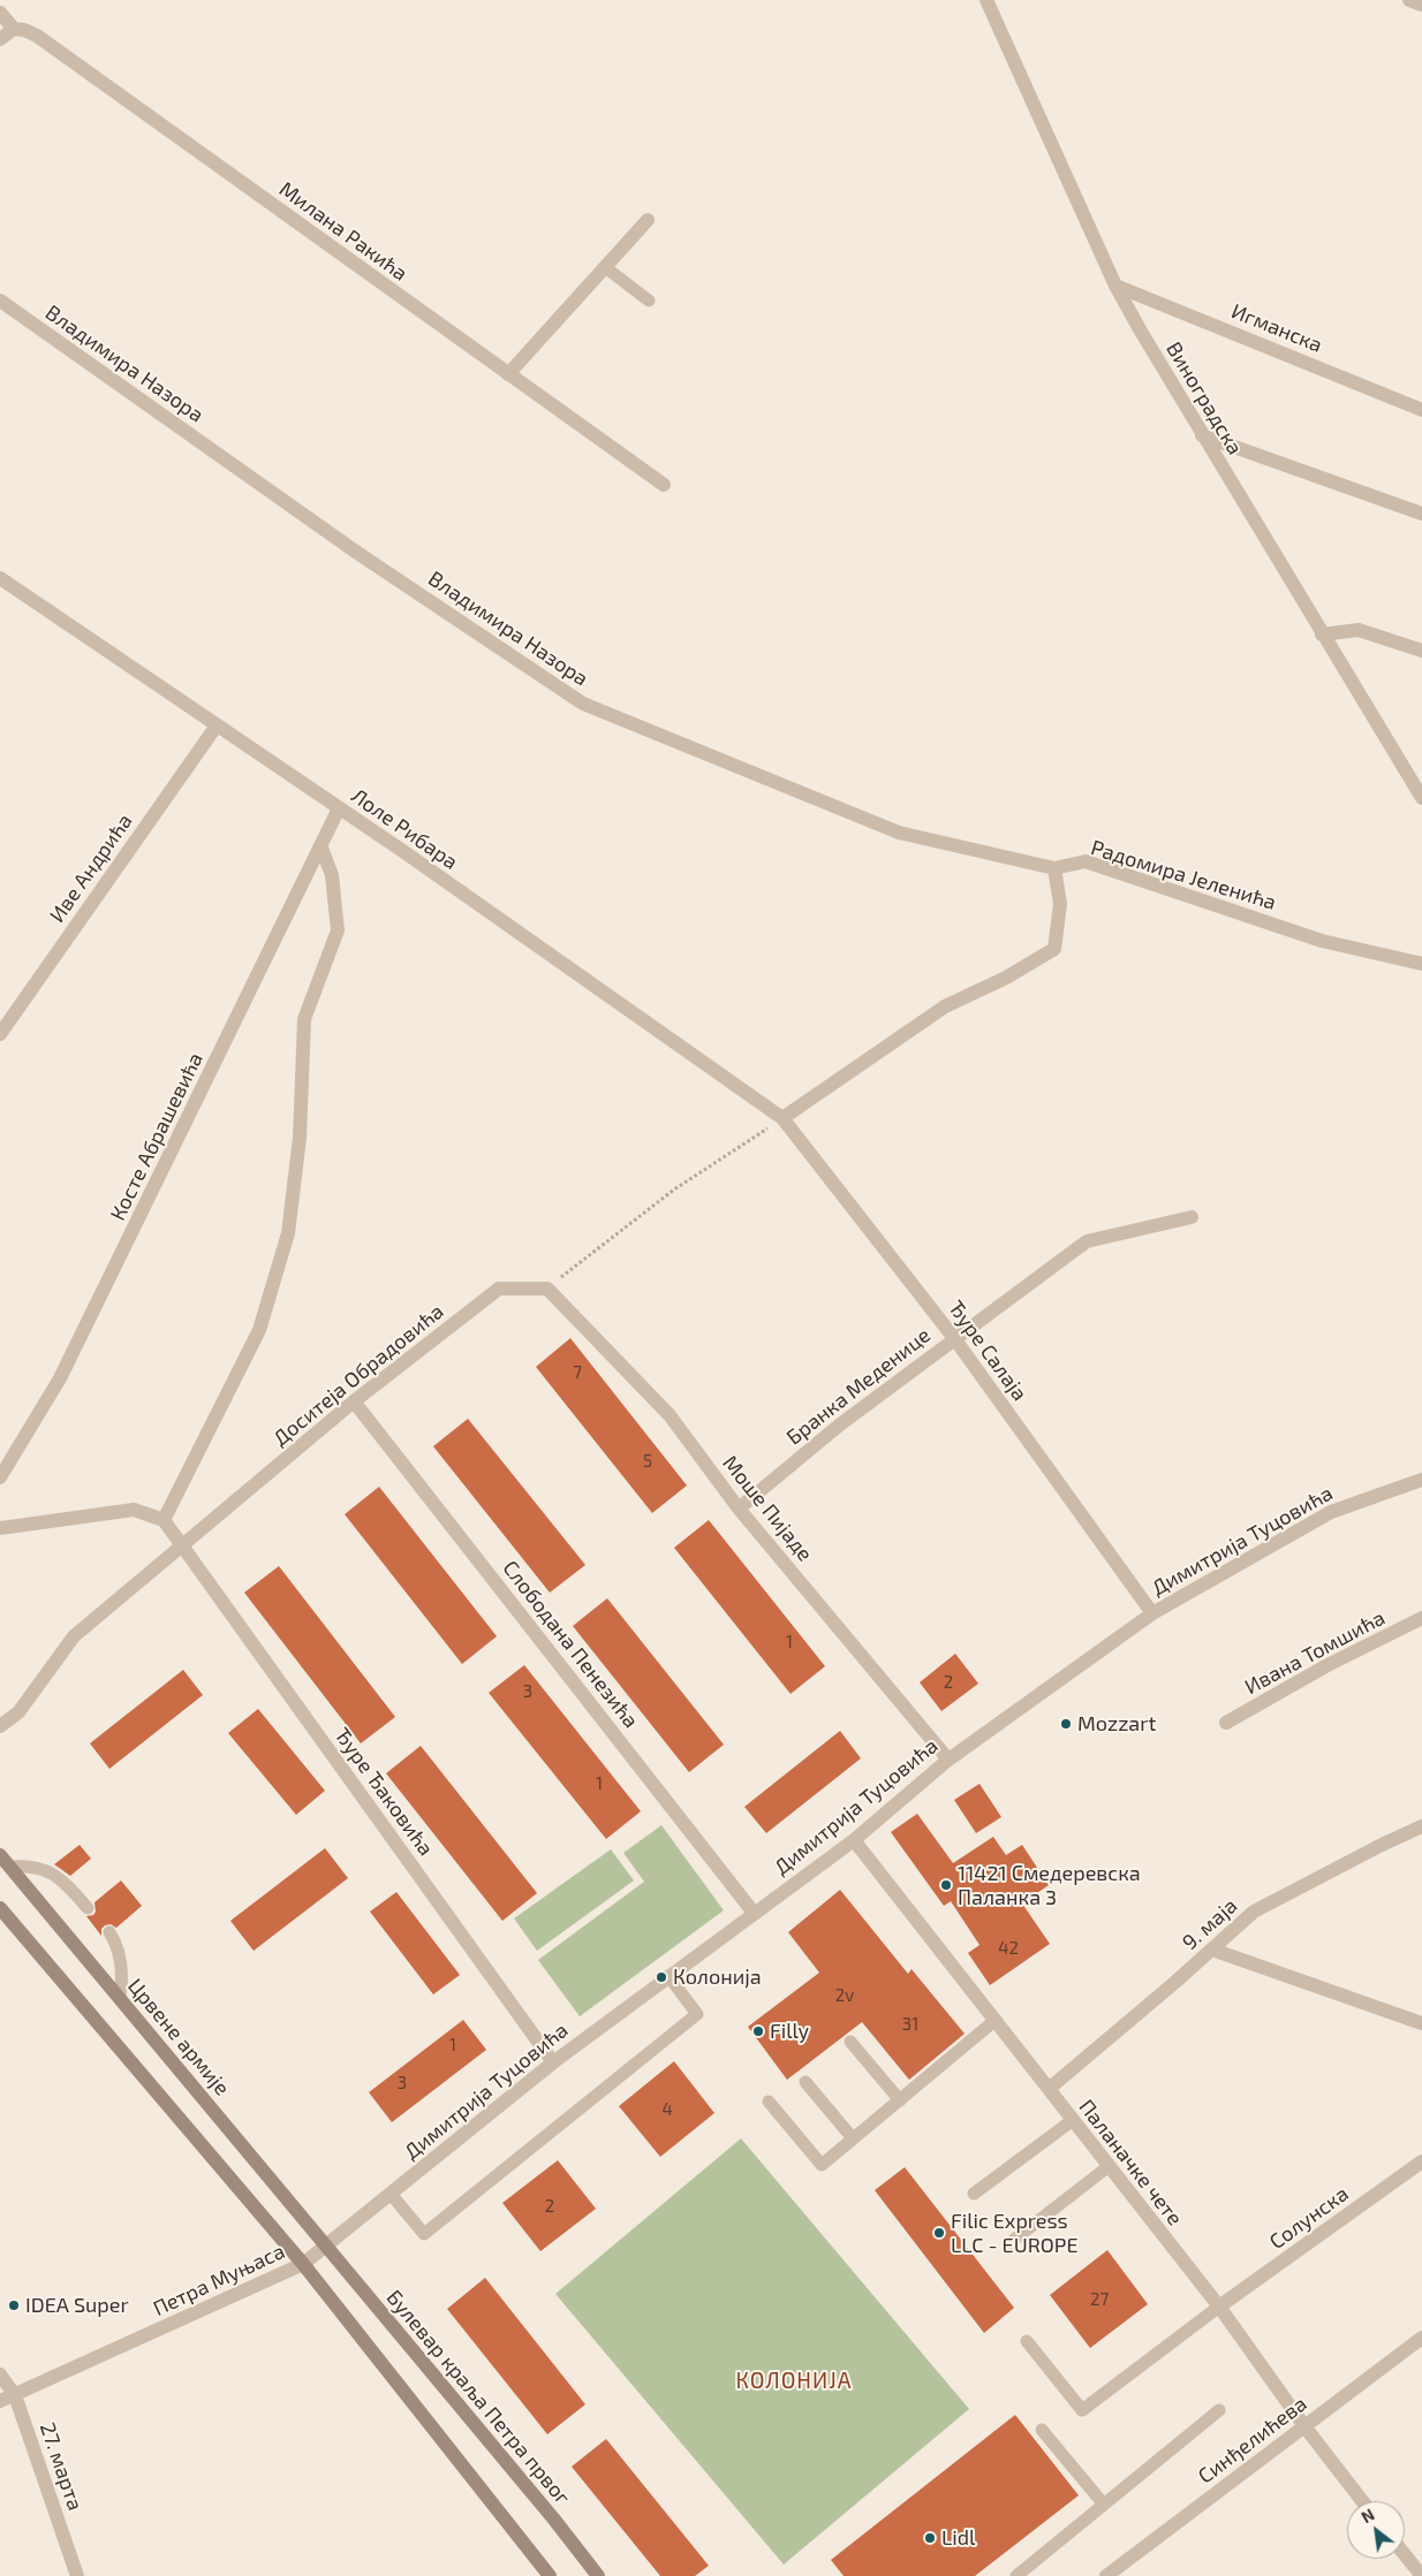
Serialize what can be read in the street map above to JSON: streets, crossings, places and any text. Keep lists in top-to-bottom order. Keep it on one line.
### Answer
{"streets":{"main road":["Црвене армије","Булевар краља Петра првог"],"street":["Милана Ракића","Игманска","Владимира Назора","Виноградска","Лоле Рибара","Иве Андрића","Радомира Јеленића","Косте Абрашевића","Ђуре Салаја","Доситеја Обрадовића","Бранка Меденице","Моше Пијаде","Димитрија Туцовића","Слободана Пенезића","Ивана Томшића","Ђуре Ђаковића","9. маја","Паланачке чете","Солунска","Петра Муњаса","Синђелићева","27. марта"]},"crossings":[["Игманска","Виноградска"],["Владимира Назора","Радомира Јеленића"],["Лоле Рибара","Иве Андрића"],["Лоле Рибара","Косте Абрашевића"],["Лоле Рибара","Ђуре Салаја"],["Ђуре Салаја","Бранка Меденице"],["Ђуре Салаја","Димитрија Туцовића"],["Доситеја Обрадовића","Моше Пијаде"],["Доситеја Обрадовића","Слободана Пенезића"],["Доситеја Обрадовића","Ђуре Ђаковића"],["Бранка Меденице","Моше Пијаде"],["Моше Пијаде","Димитрија Туцовића"],["Димитрија Туцовића","Слободана Пенезића"],["Димитрија Туцовића","Ђуре Ђаковића"],["Димитрија Туцовића","Црвене армије"],["Димитрија Туцовића","Паланачке чете"],["Димитрија Туцовића","Петра Муњаса"],["Димитрија Туцовића","Булевар краља Петра првог"],["9. маја","Паланачке чете"],["Црвене армије","Петра Муњаса"],["Црвене армије","Булевар краља Петра првог"],["Паланачке чете","Солунска"],["Паланачке чете","Синђелићева"],["Петра Муњаса","Булевар краља Петра првог"],["Петра Муњаса","27. марта"]],"districts":["КОЛОНИЈА"],"places":["Mozzart","11421 Смедеревска Паланка 3","Колонија","Filly","Filic Express LLC - EUROPE","IDEA Super","Lidl"],"house_numbers":["7","5","1","2","3","1","42","2v","31","1","3","4","2","27"],"north":"top left"}
